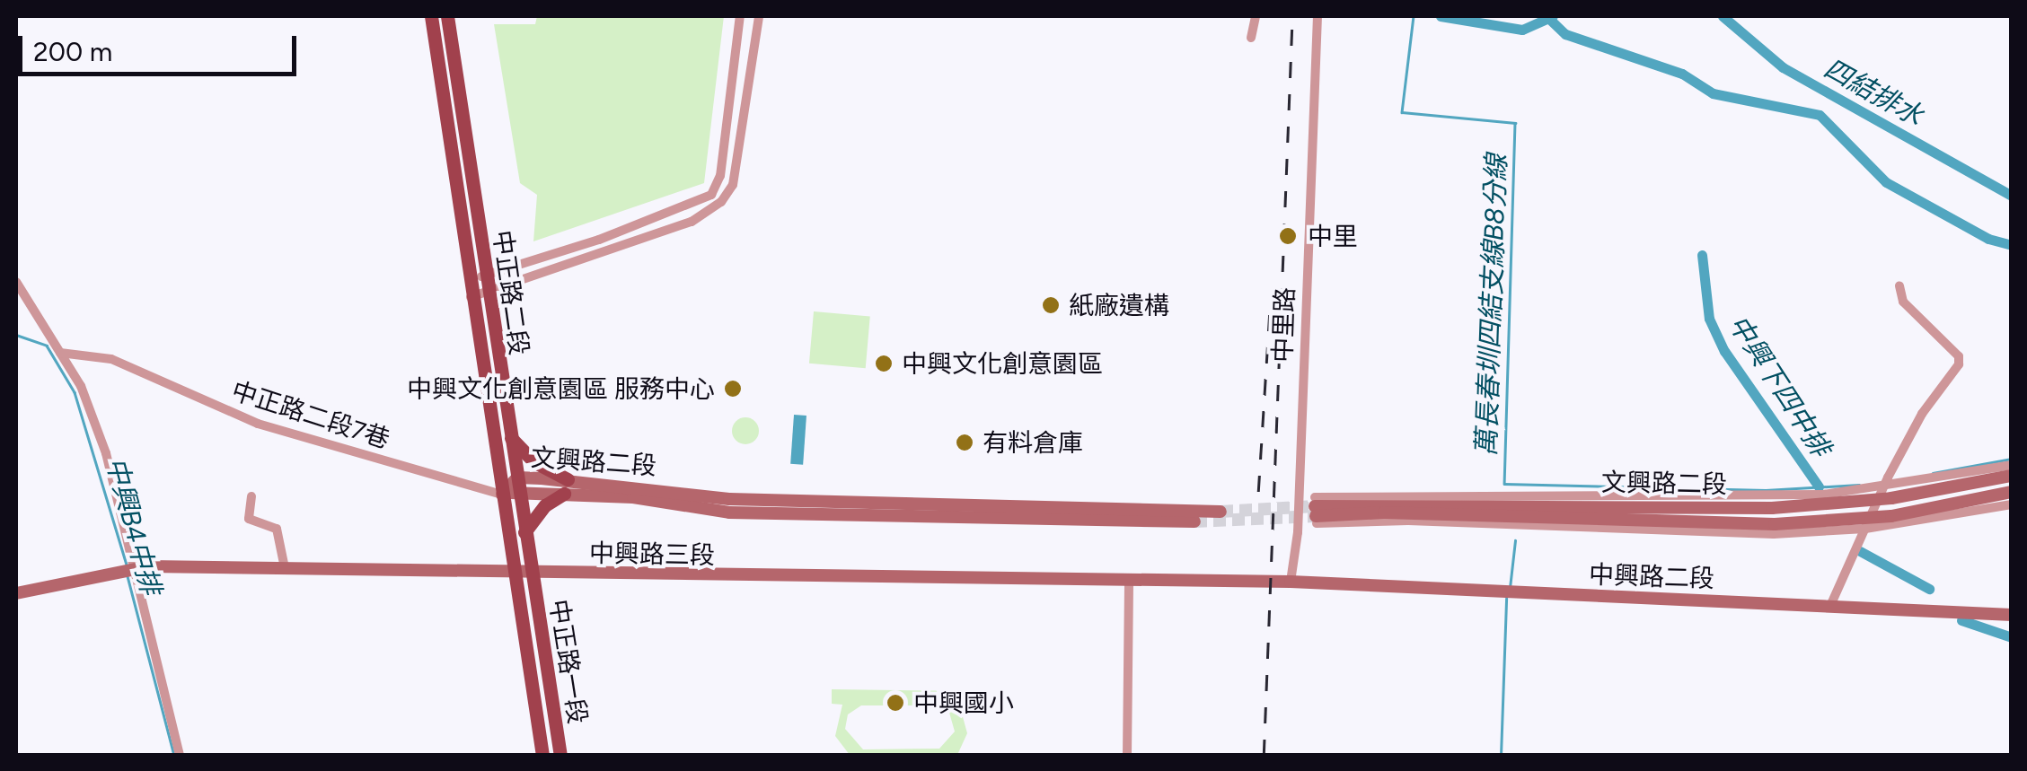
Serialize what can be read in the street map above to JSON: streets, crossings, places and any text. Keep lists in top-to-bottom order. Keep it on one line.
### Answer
{"streets":{"main road":["中正路二段","中正路一段"],"street":["中里路","中正路二段7巷","文興路二段","中興路三段","中興路二段"]},"crossings":[["中正路二段","中正路二段7巷"],["中正路二段","文興路二段"],["中正路二段","中興路三段"],["中正路二段","中正路一段"],["中里路","中興路三段"],["中里路","中興路二段"],["中正路二段7巷","文興路二段"],["中興路三段","中興路二段"],["中興路三段","中正路一段"]],"water":["四結排水","萬長春圳四結支線B8分線","中興下四中排","中興B4中排"],"places":["中里","紙廠遺構","中興文化創意園區","中興文化創意園區 服務中心","有料倉庫","中興國小"],"scale_bar":"200 m"}
